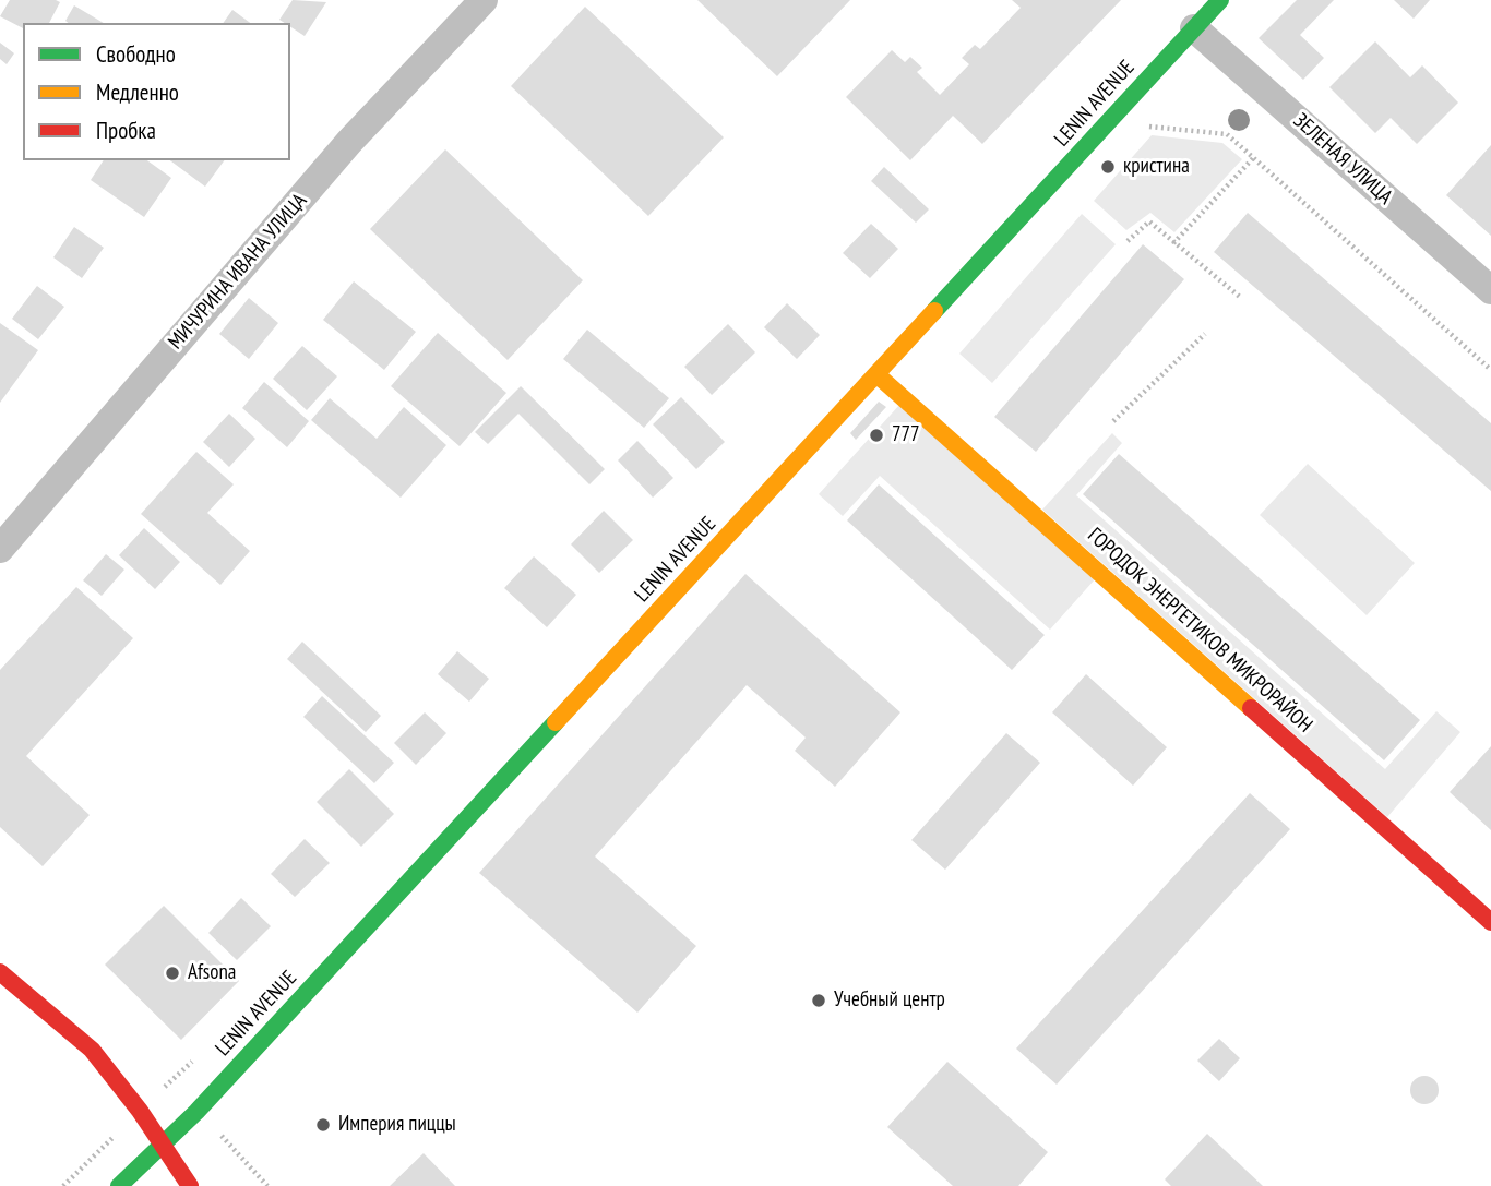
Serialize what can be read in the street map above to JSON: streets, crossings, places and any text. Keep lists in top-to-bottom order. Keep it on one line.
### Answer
{"streets":{"street":["LENIN AVENUE","ЗЕЛЕНАЯ УЛИЦА","МИЧУРИНА ИВАНА УЛИЦА","ГОРОДОК ЭНЕРГЕТИКОВ МИКРОРАЙОН"]},"crossings":[["LENIN AVENUE","ЗЕЛЕНАЯ УЛИЦА"],["LENIN AVENUE","ГОРОДОК ЭНЕРГЕТИКОВ МИКРОРАЙОН"]],"places":["кристина","777","Afsona","Учебный центр","Империя пиццы"],"legend":["Свободно","Медленно","Пробка"]}
